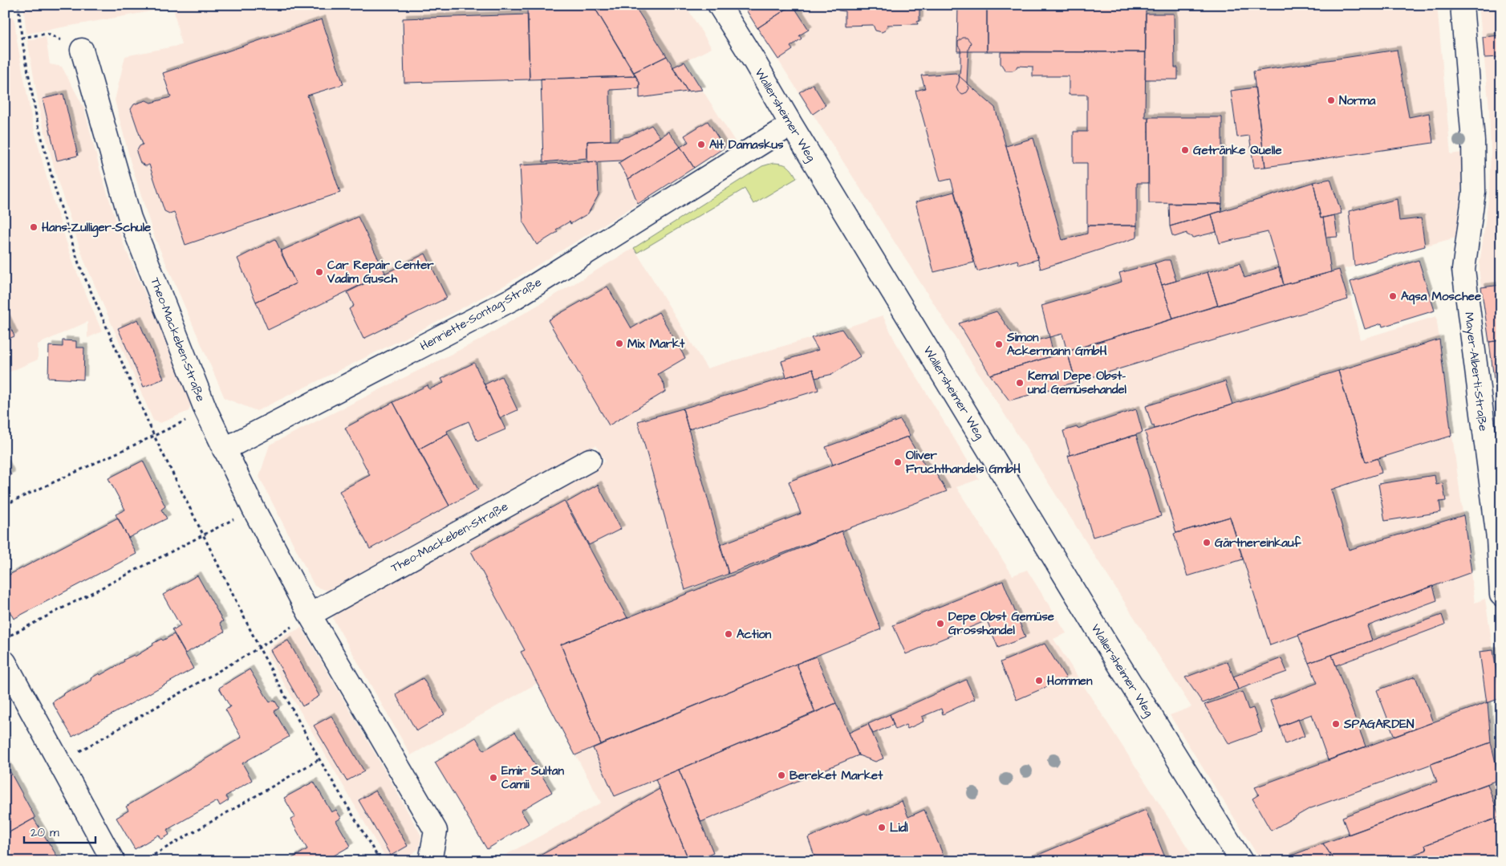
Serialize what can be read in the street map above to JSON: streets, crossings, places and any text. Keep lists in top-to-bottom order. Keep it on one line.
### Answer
{"streets":{"street":["Wallersheimer Weg","Henriette-Sontag-Straße","Theo-Mackeben-Straße","Mayer-Alberti-Straße"]},"crossings":[["Wallersheimer Weg","Henriette-Sontag-Straße"],["Henriette-Sontag-Straße","Theo-Mackeben-Straße"]],"places":["Norma","Alt Damaskus","Getränke Quelle","Hans-Zulliger-Schule","Car Repair Center Vadim Gusch","Aqsa Moschee","Mix Markt","Simon Ackermann GmbH","Kemal Depe Obst- und Gemüsehandel","Oliver Fruchthandels GmbH","Gärtnereinkauf","Depe Obst Gemüse Grosshandel","Action","Hommen","SPAGARDEN","Bereket Market","Emir Sultan Camii","Lidl"],"scale_bar":"20 m"}
